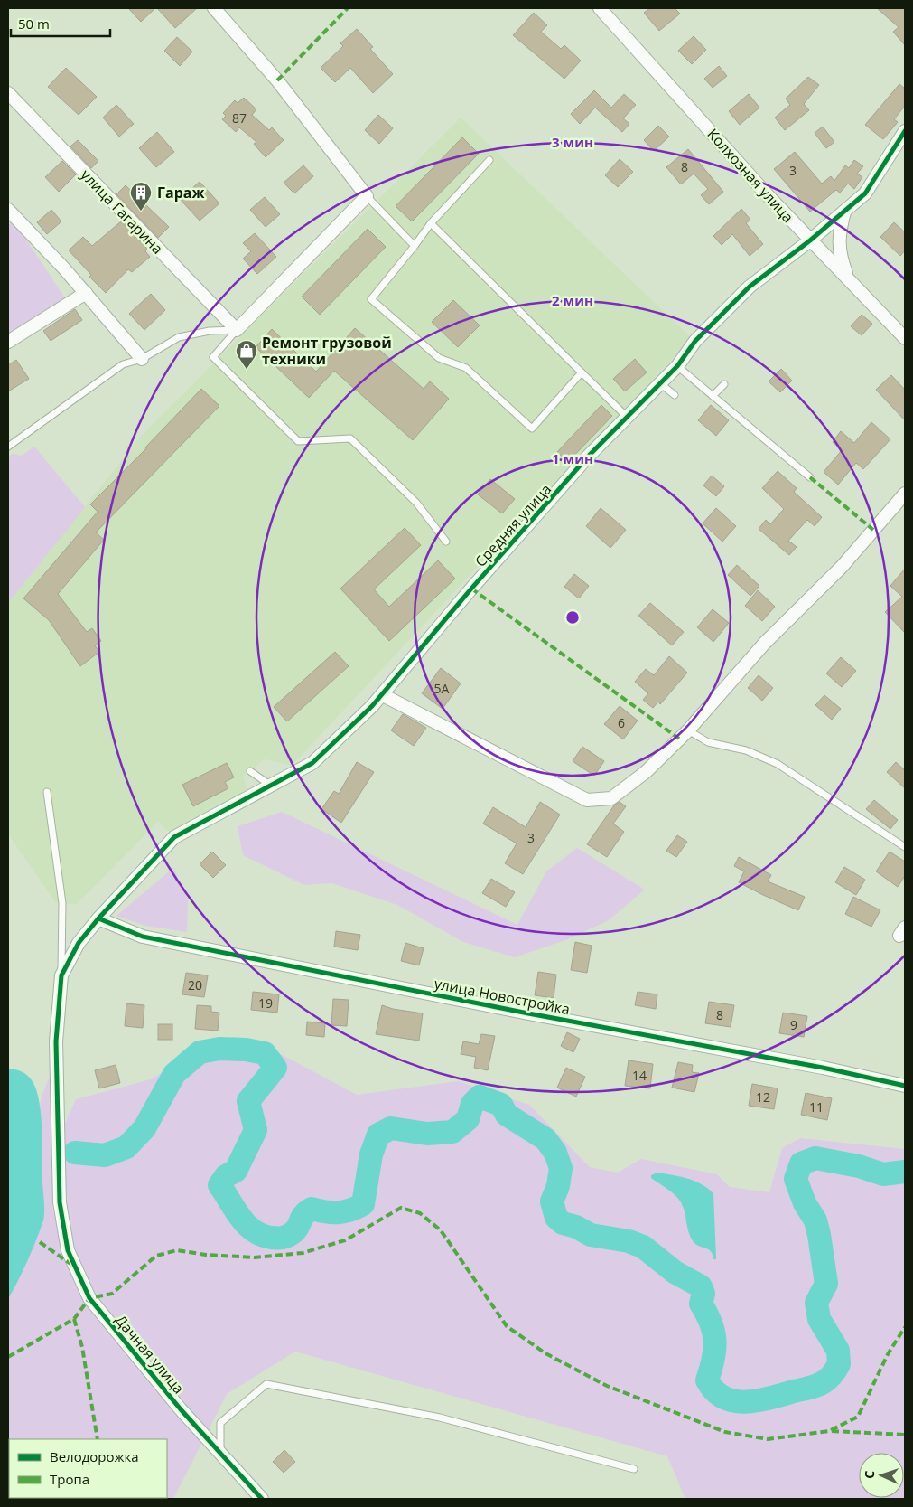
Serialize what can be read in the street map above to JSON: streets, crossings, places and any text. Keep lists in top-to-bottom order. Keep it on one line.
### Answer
{"streets":{"street":["Колхозная улица","улица Гагарина","Средняя улица","улица Новостройка","Дачная улица"]},"crossings":[["Колхозная улица","Средняя улица"],["Средняя улица","улица Новостройка"],["Средняя улица","Дачная улица"]],"places":{"building":["Гараж"],"shop":["Ремонт грузовой техники"]},"house_numbers":["87","8","3","5А","6","3","20","19","8","9","14","12","11"],"legend":["Велодорожка","Тропа"],"scale_bar":"50 m","north":"left","rings":["3 мин","2 мин","1 мин"]}
